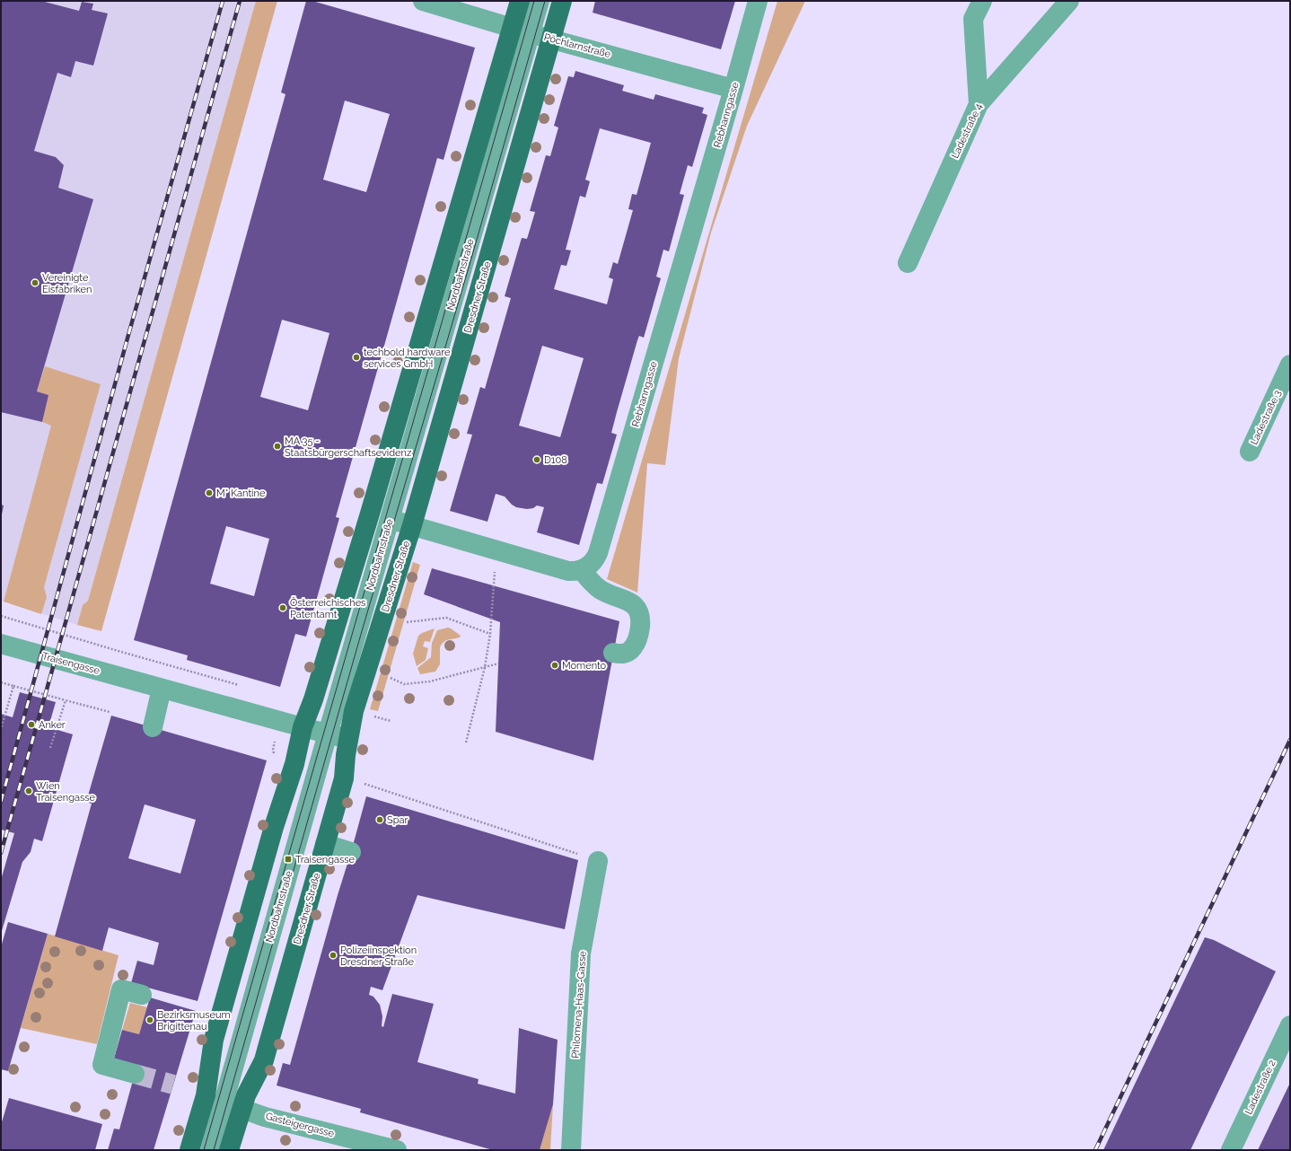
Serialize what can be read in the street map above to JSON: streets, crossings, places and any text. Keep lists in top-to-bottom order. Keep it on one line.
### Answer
{"streets":{"main road":["Dresdner Straße"],"street":["Pöchlarnstraße","Rebhanngasse","Ladestraße 4","Nordbahnstraße","Ladestraße 3","Traisengasse","Philomena-Haas-Gasse","Ladestraße 2","Gasteigergasse"]},"crossings":[["Pöchlarnstraße","Rebhanngasse"],["Pöchlarnstraße","Nordbahnstraße"],["Pöchlarnstraße","Dresdner Straße"],["Nordbahnstraße","Dresdner Straße"],["Nordbahnstraße","Traisengasse"],["Nordbahnstraße","Gasteigergasse"],["Dresdner Straße","Traisengasse"],["Dresdner Straße","Gasteigergasse"]],"places":{"other":["Vereinigte Eisfabriken","techbold hardware services GmbH","MA 35 - Staatsbürgerschaftsevidenz","D108","M* Kantine","Österreichisches Patentamt","Momento","Anker","Wien Traisengasse","Spar","Polizeiinspektion Dresdner Straße","Bezirksmuseum Brigittenau"],"transit":["Traisengasse"]}}
